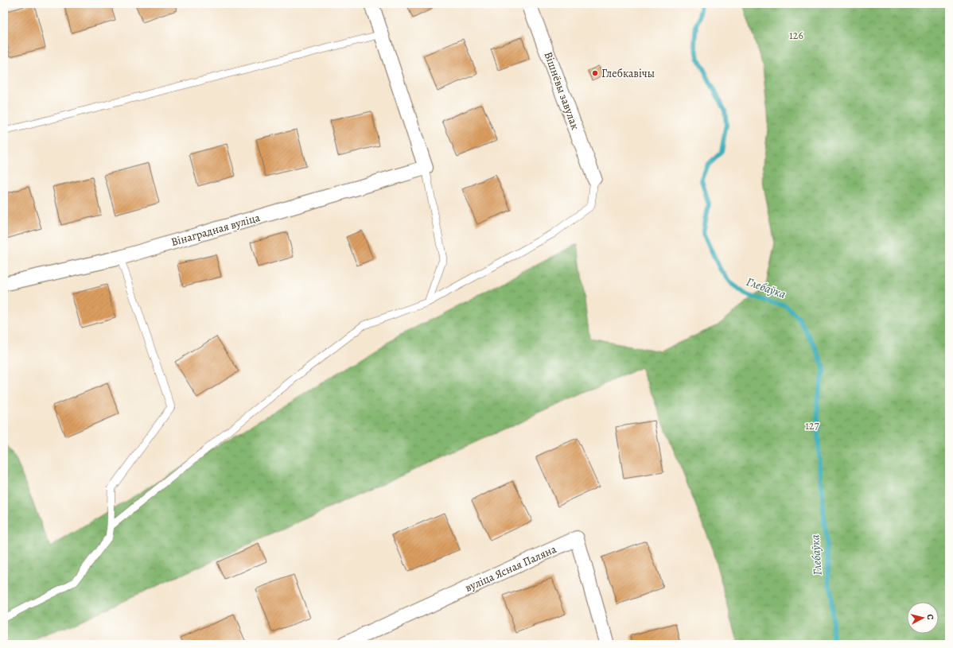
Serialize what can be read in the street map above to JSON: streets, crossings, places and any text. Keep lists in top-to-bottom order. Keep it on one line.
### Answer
{"streets":{"street":["Вішнёвы завулак","Вінаградная вуліца","вуліца Ясная Паляна"]},"water":["Глебаўка"],"parks":["126","127"],"places":["Глебкавічы"],"north":"right"}
